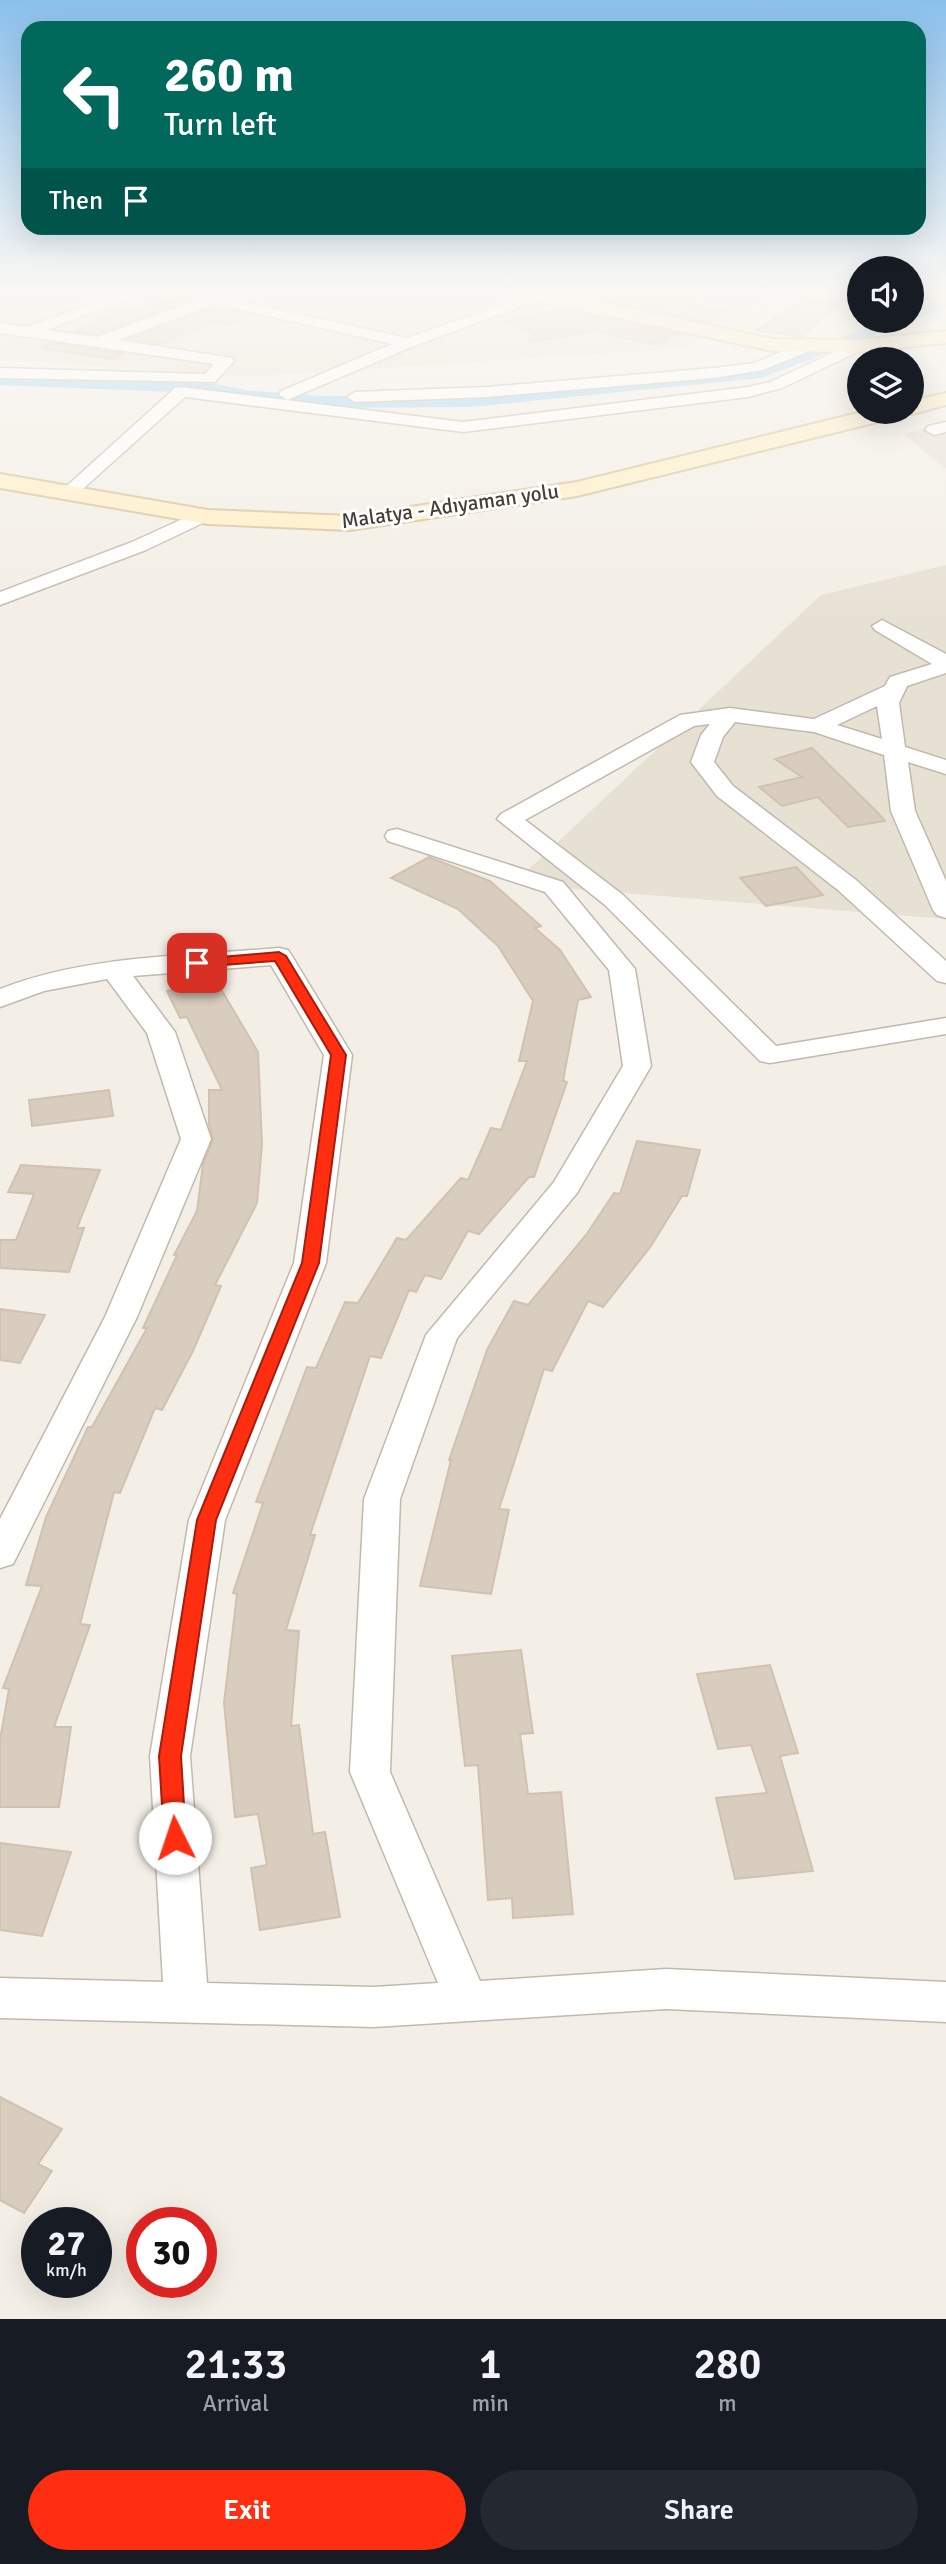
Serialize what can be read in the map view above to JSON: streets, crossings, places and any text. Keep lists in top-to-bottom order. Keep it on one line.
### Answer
{"streets":{"main road":["Malatya - Adıyaman yolu"]},"page":{"turn":["260 m","Turn left"],"then":"Then","speed":"27 km/h","limit":"30","eta":["21:33","Arrival","1","min","280","m"],"buttons":["Exit","Share"]}}
